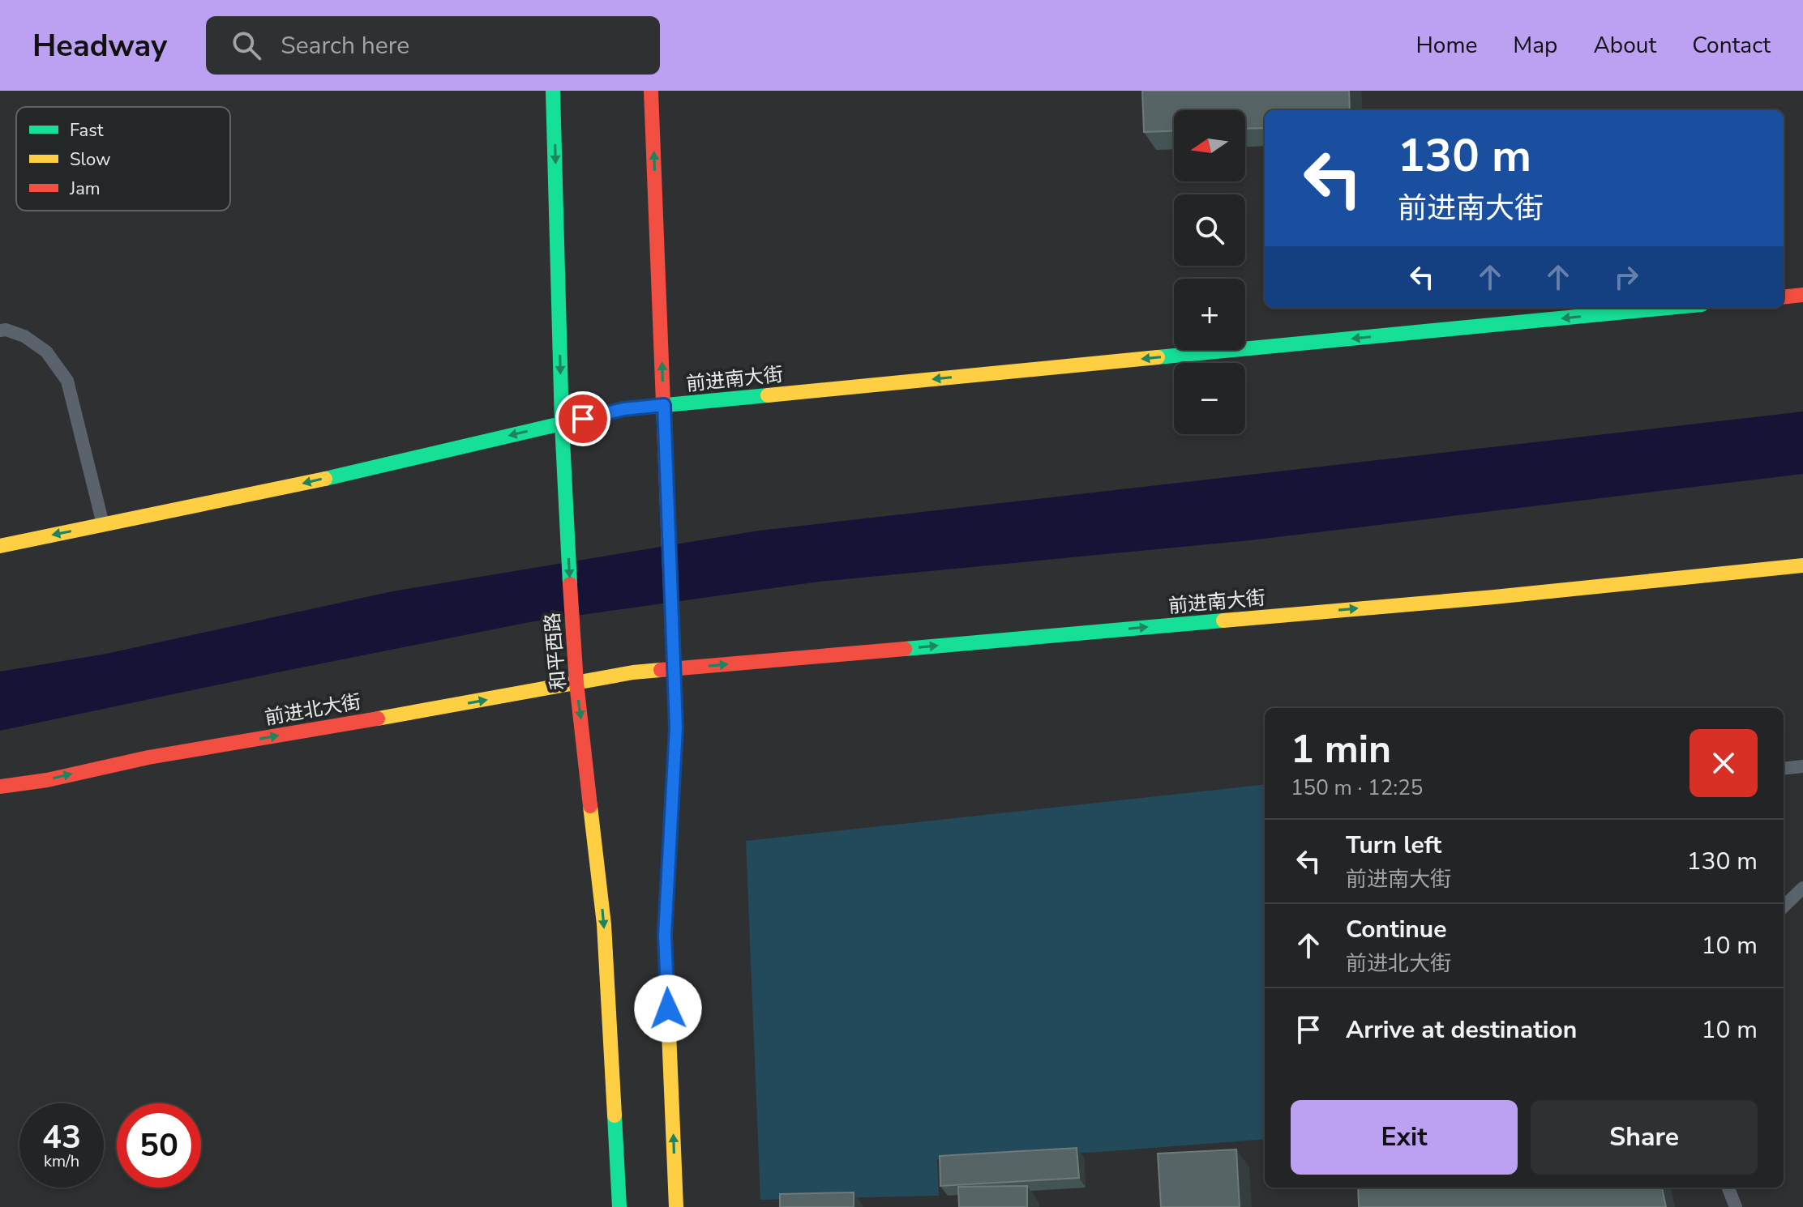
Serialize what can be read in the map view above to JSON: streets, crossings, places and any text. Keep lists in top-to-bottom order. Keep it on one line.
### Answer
{"streets":{"main road":["前进南大街","和平西路","前进北大街"]},"crossings":[["前进南大街","和平西路"],["前进南大街","前进北大街"],["和平西路","前进北大街"]],"one_way":["前进北大街"],"legend":["Fast","Slow","Jam"],"north":"left","page":{"header":"Headway","search":"Search here","nav":["Home","Map","About","Contact"],"map_buttons":["+","−"],"turn":["130 m","前进南大街"],"heading":["1 min","150 m · 12:25"],"list":[{"name":"Turn left","note":"前进南大街","value":"130 m"},{"name":"Continue","note":"前进北大街","value":"10 m"},{"name":"Arrive at destination","value":"10 m"}],"buttons":["Exit","Share"],"speed":"43 km/h","limit":"50"}}
